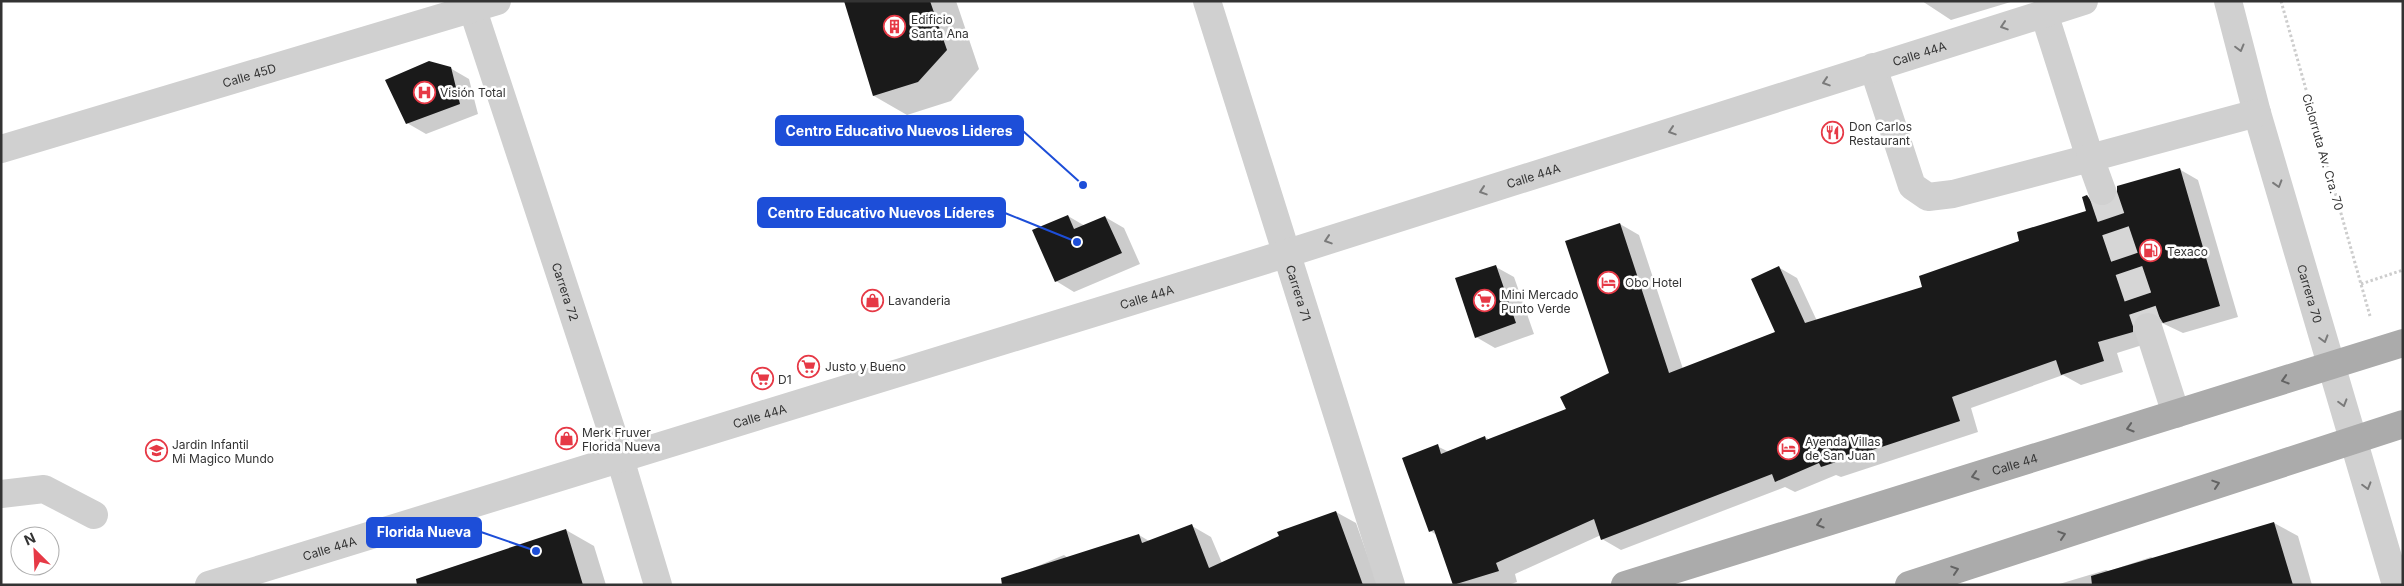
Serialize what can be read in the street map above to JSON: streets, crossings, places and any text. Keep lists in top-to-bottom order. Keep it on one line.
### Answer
{"streets":{"main road":["Calle 44"],"street":["Calle 44A","Calle 45D","Carrera 72","Carrera 71","Carrera 70"],"path":["Ciclorruta Av. Cra. 70"]},"crossings":[["Calle 44A","Carrera 72"],["Calle 44A","Carrera 71"],["Calle 45D","Carrera 72"],["Carrera 70","Calle 44"]],"one_way":["Calle 44A"],"places":{"building":["Edificio Santa Ana"],"hospital":["Visión Total"],"restaurant":["Don Carlos Restaurant"],"other":["Centro Educativo Nuevos Lideres","Centro Educativo Nuevos Líderes","Florida Nueva"],"fuel station":["Texaco"],"hotel":["Obo Hotel","Ayenda Villas de San Juan"],"shop":["Lavanderia","Merk Fruver Florida Nueva"],"supermarket":["Mini Mercado Punto Verde","Justo y Bueno","D1"],"school or university":["Jardin Infantil Mi Magico Mundo"]},"north":"top left"}
